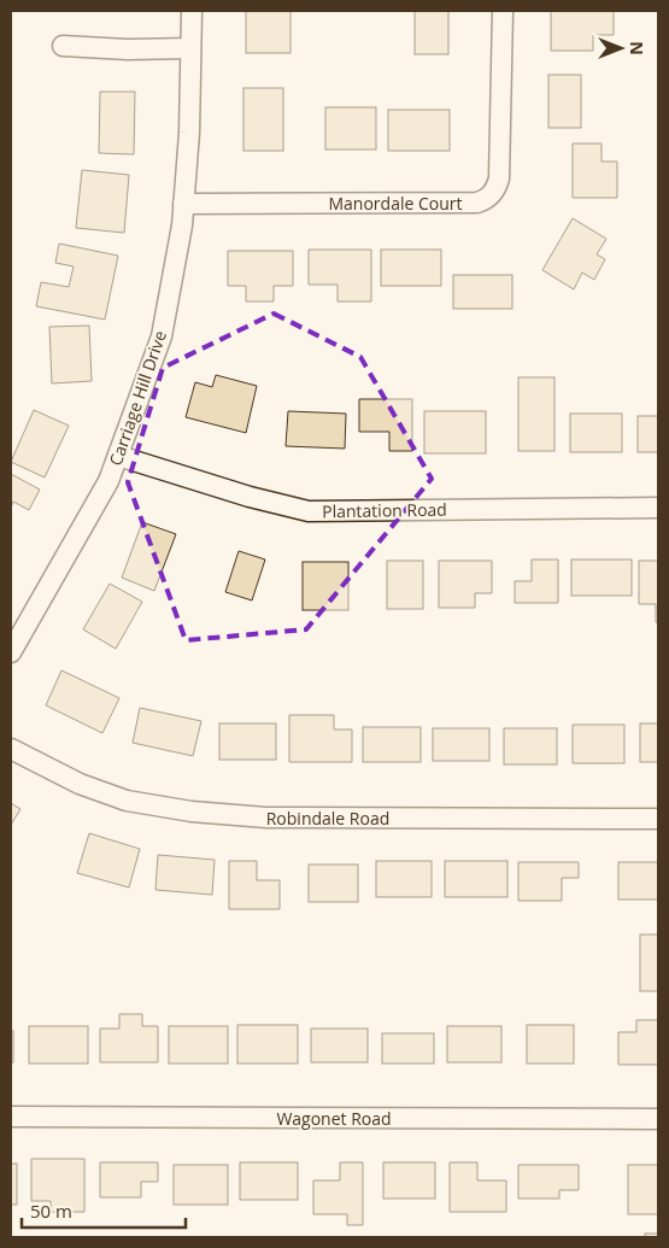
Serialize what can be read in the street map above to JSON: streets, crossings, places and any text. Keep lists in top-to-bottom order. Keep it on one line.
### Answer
{"streets":{"street":["Manordale Court","Carriage Hill Drive","Plantation Road","Robindale Road","Wagonet Road"]},"crossings":[["Manordale Court","Carriage Hill Drive"],["Carriage Hill Drive","Plantation Road"]],"scale_bar":"50 m","north":"right"}
